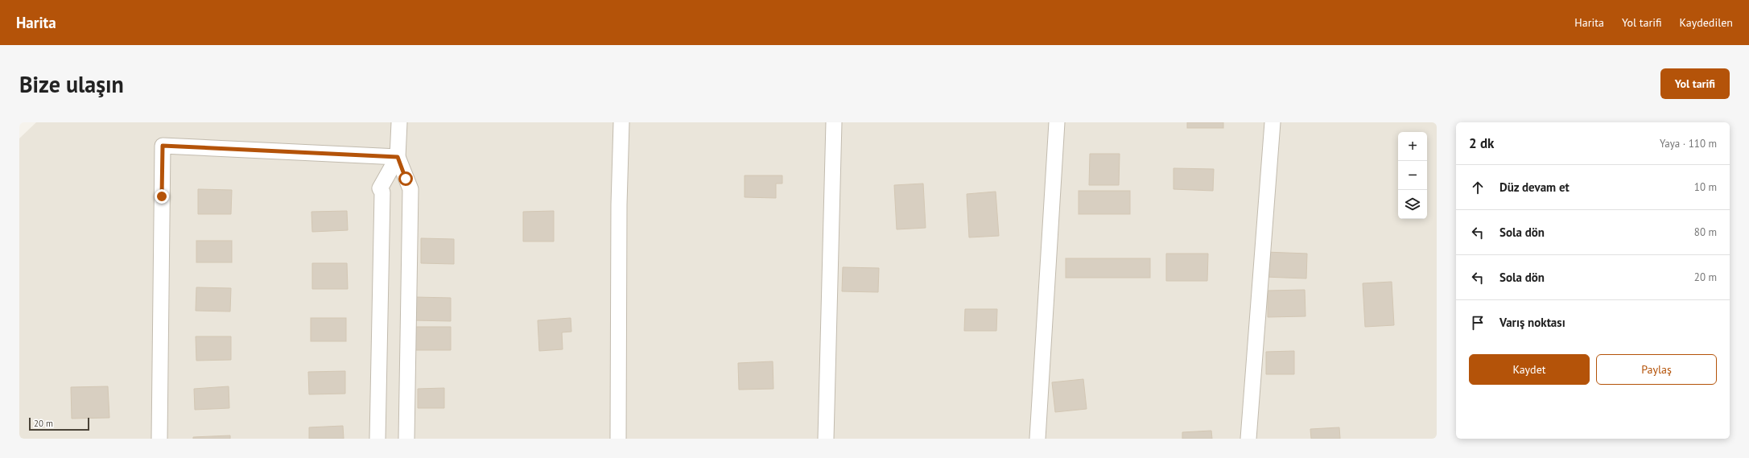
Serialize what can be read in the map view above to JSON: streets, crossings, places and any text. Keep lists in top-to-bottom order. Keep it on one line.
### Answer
{"scale_bar":"20 m","page":{"header":"Harita","nav":["Harita","Yol tarifi","Kaydedilen"],"buttons":["Yol tarifi",["Kaydet","Paylaş"]],"title":"Bize ulaşın","heading":["2 dk","Yaya · 110 m"],"map_buttons":["+","−"],"list":[["Düz devam et","10 m"],["Sola dön","80 m"],["Sola dön","20 m"],"Varış noktası"],"scale":"20 m"}}
